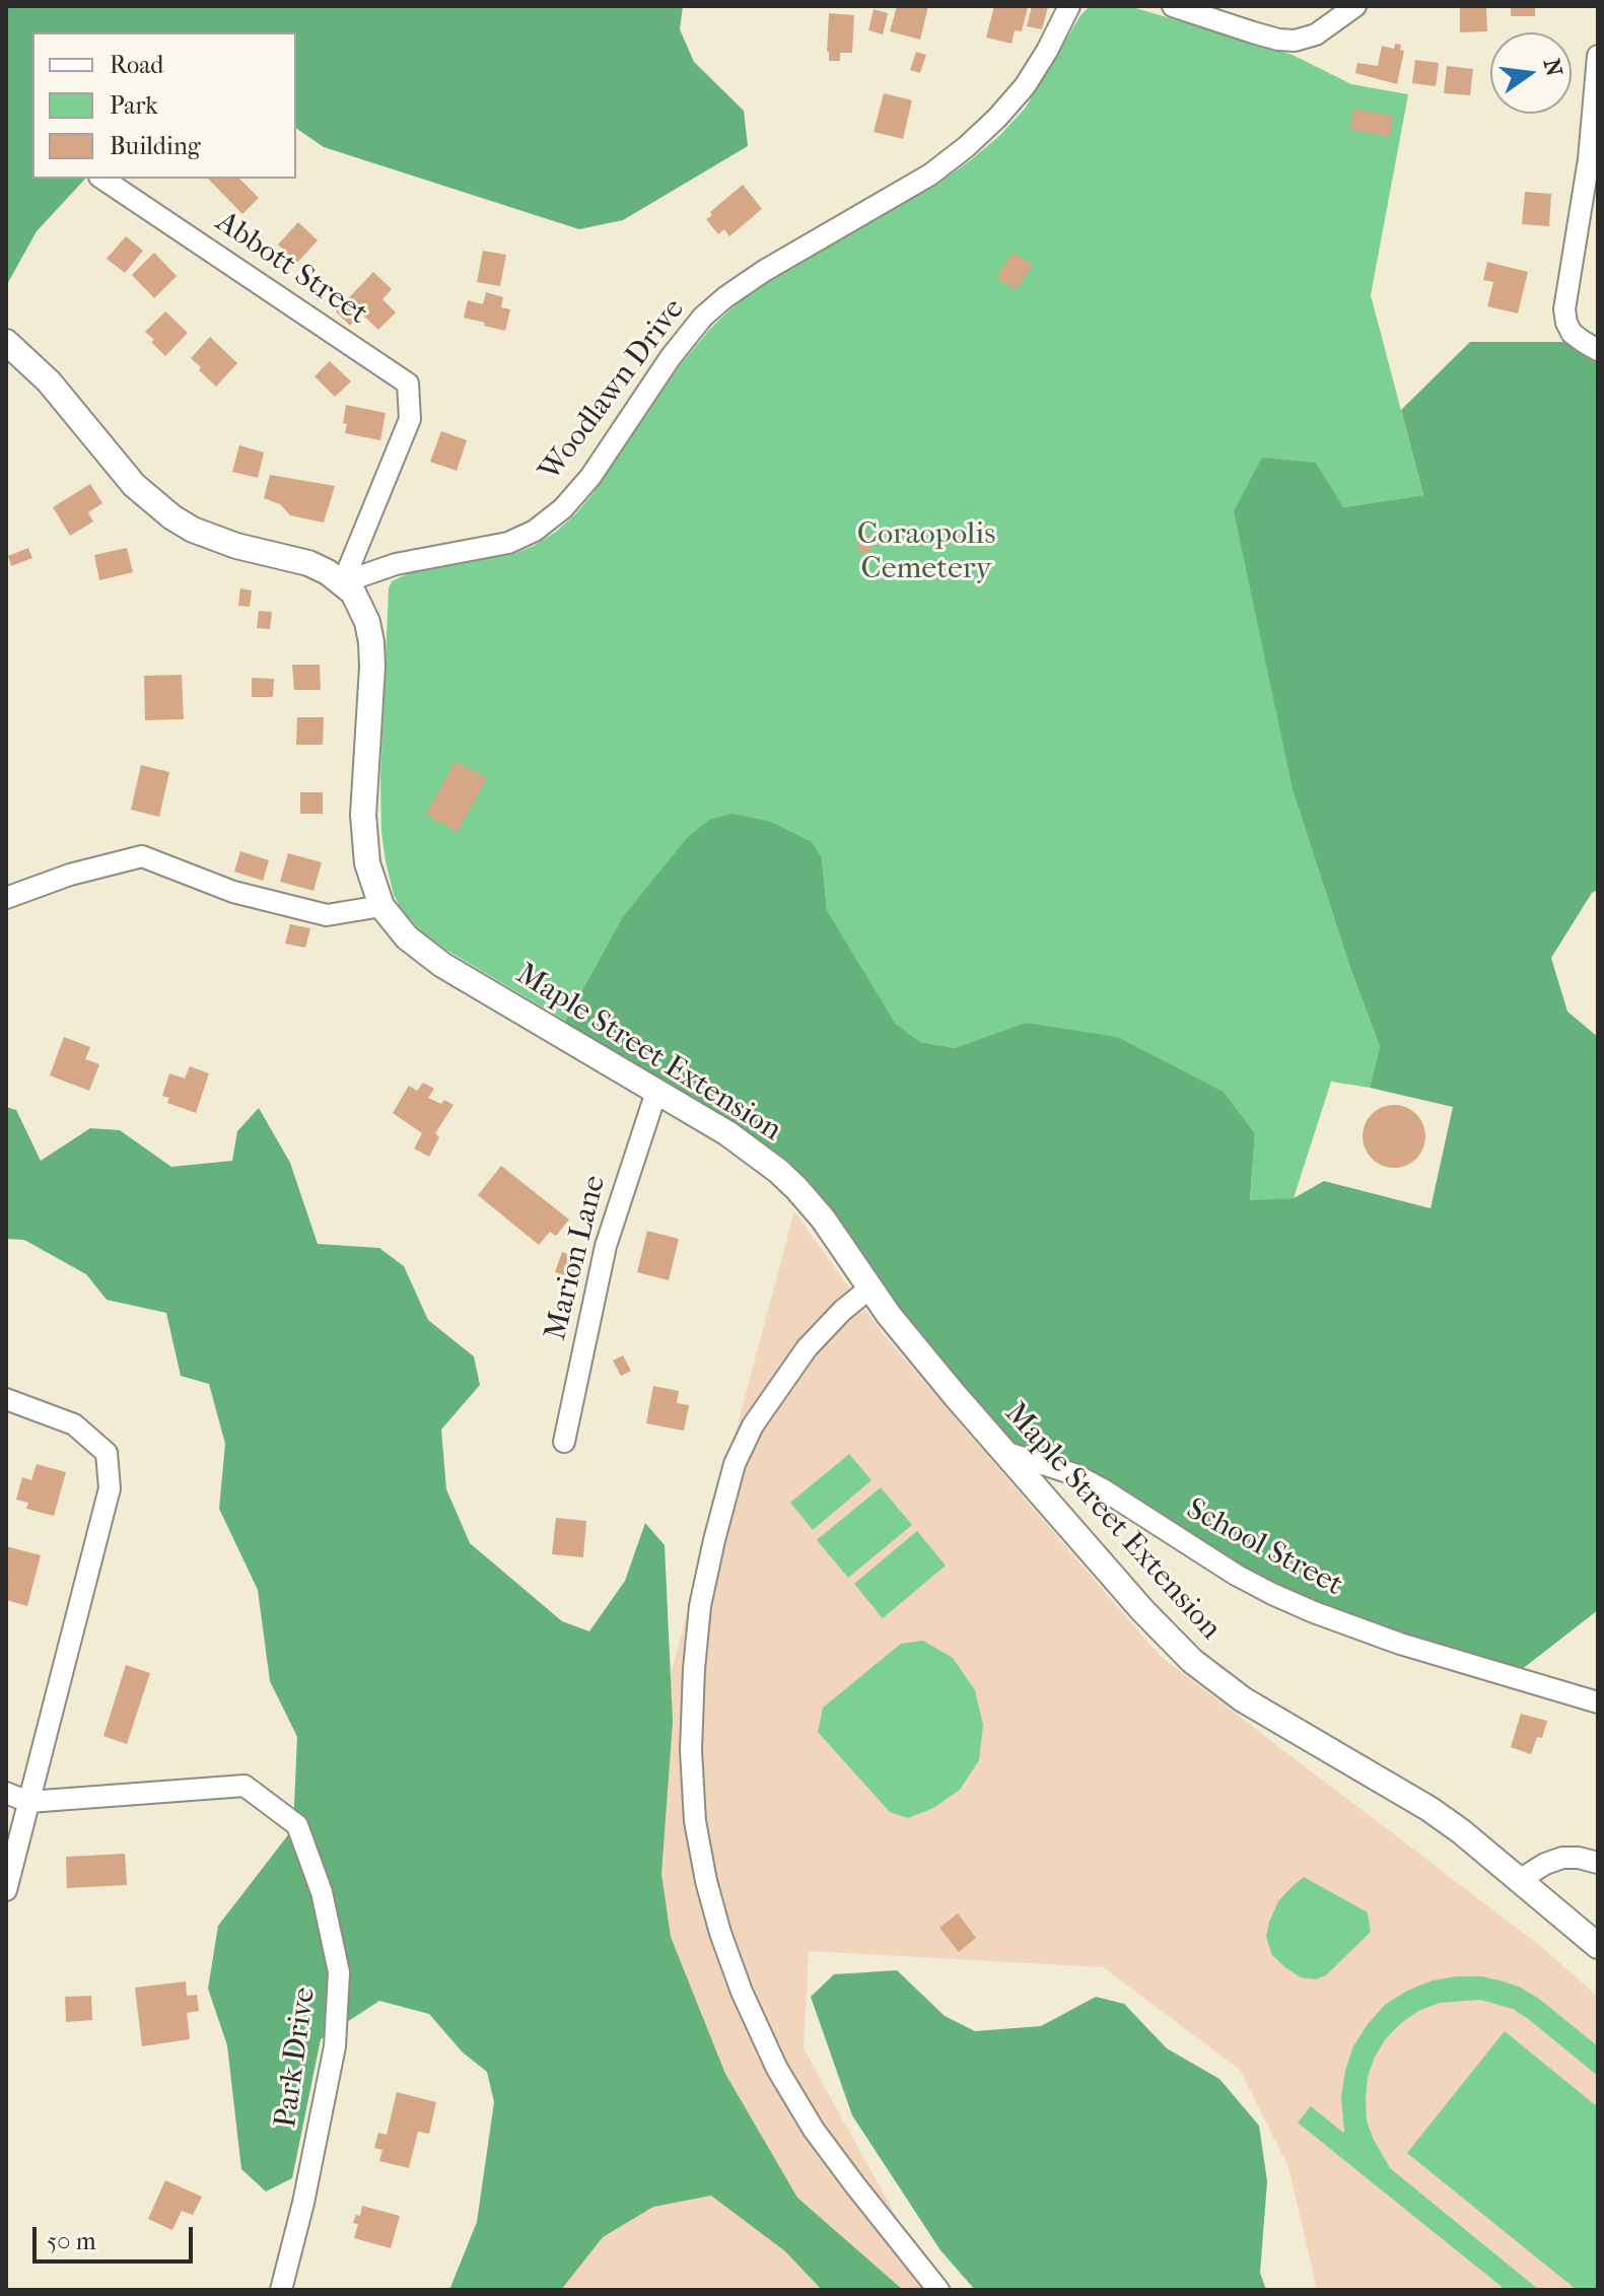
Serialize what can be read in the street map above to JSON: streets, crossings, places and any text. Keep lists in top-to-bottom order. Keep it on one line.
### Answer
{"streets":{"street":["Abbott Street","Woodlawn Drive","Maple Street Extension","Marion Lane","School Street","Park Drive"]},"crossings":[["Abbott Street","Woodlawn Drive"],["Abbott Street","Maple Street Extension"],["Woodlawn Drive","Maple Street Extension"],["Maple Street Extension","Marion Lane"],["Maple Street Extension","School Street"]],"parks":["Coraopolis Cemetery"],"legend":["Road","Park","Building"],"scale_bar":"50 m","north":"right"}
